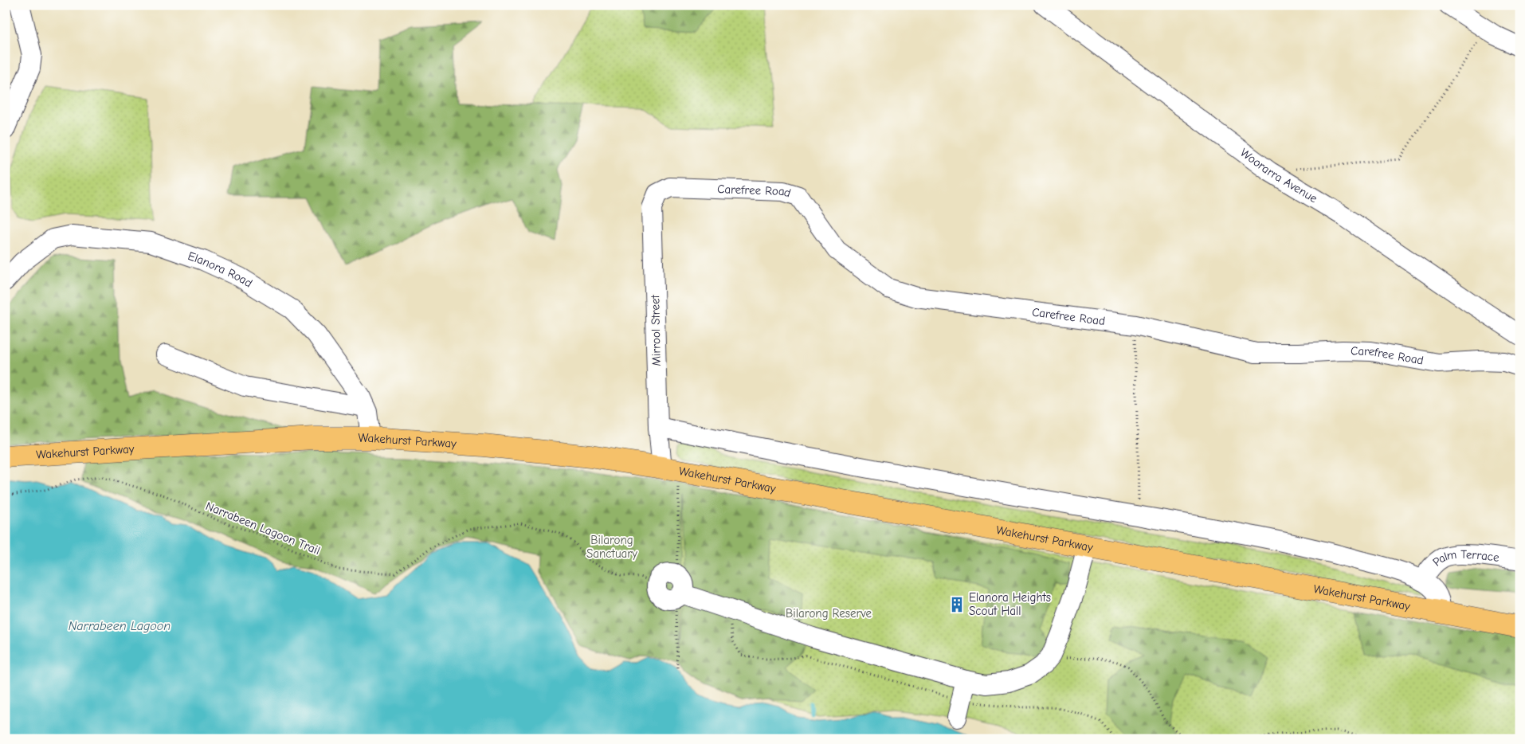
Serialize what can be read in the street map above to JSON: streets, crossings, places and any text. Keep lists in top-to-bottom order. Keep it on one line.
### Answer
{"streets":{"main road":["Wakehurst Parkway"],"street":["Woorarra Avenue","Carefree Road","Elanora Road","Mirrool Street","Palm Terrace"],"path":["Narrabeen Lagoon Trail"]},"crossings":[["Carefree Road","Mirrool Street"],["Elanora Road","Wakehurst Parkway"],["Mirrool Street","Wakehurst Parkway"]],"water":["Narrabeen Lagoon"],"parks":["Bilarong Sanctuary","Bilarong Reserve"],"places":{"building":["Elanora Heights Scout Hall"]}}
